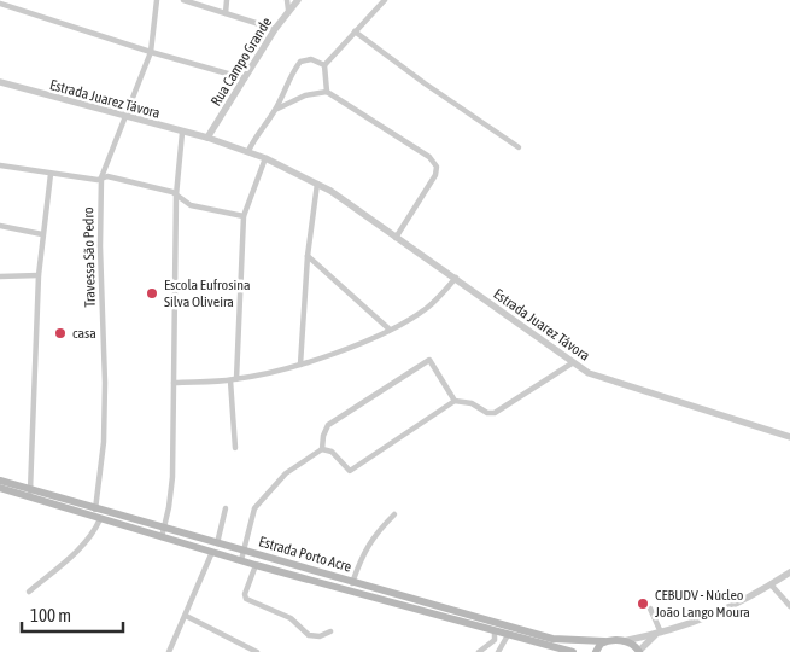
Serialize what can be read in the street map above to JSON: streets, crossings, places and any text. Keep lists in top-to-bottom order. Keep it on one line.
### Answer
{"streets":{"main road":["Estrada Porto Acre"],"street":["Rua Campo Grande","Estrada Juarez Távora","Travessa São Pedro"]},"crossings":[["Rua Campo Grande","Estrada Juarez Távora"],["Estrada Juarez Távora","Travessa São Pedro"],["Travessa São Pedro","Estrada Porto Acre"]],"places":["Escola Eufrosina Silva Oliveira","casa","CEBUDV - Núcleo João Lango Moura"],"scale_bar":"100 m"}
